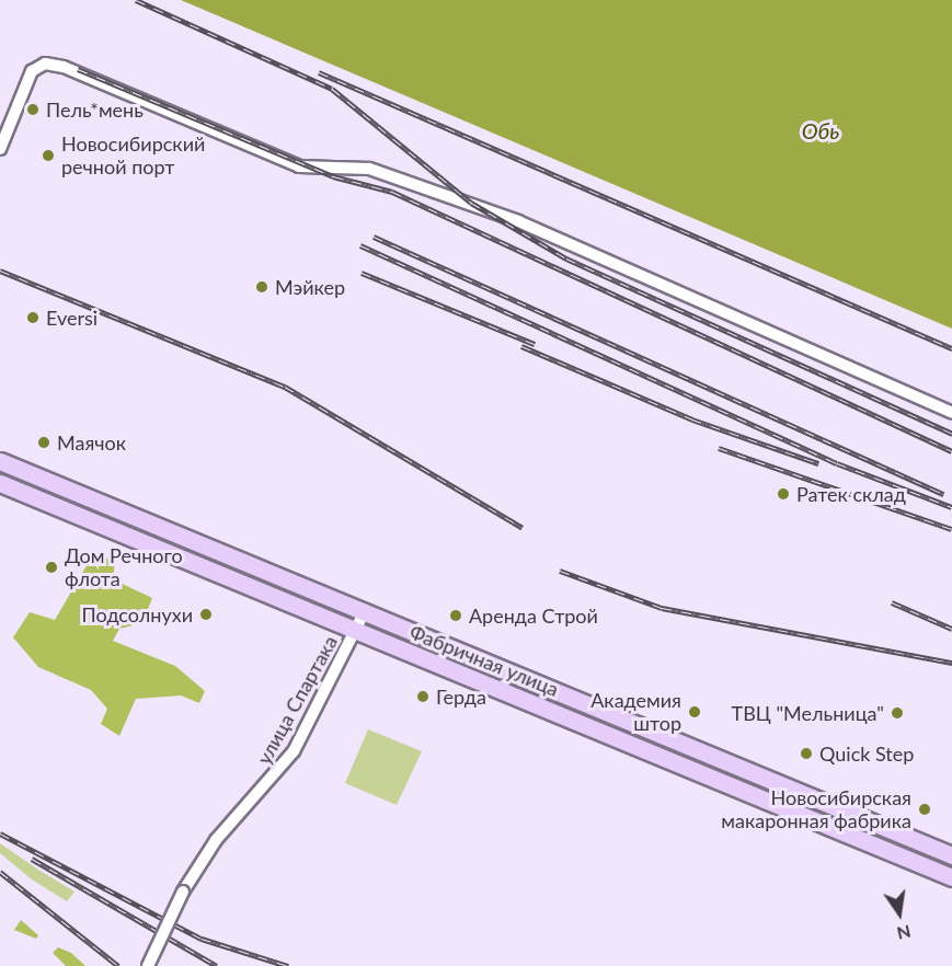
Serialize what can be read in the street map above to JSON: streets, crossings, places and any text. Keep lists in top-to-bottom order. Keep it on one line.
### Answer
{"streets":{"main road":["Фабричная улица"],"street":["улица Спартака"]},"crossings":[["Фабричная улица","улица Спартака"]],"water":["Обь"],"places":["Пель*мень","Новосибирский речной порт","Мэйкер","Eversi","Маячок","Ратек склад","Дом Речного флота","Подсолнухи","Аренда Строй","Герда","Академия штор","ТВЦ \"Мельница\"","Quick Step","Новосибирская макаронная фабрика"],"north":"bottom"}
